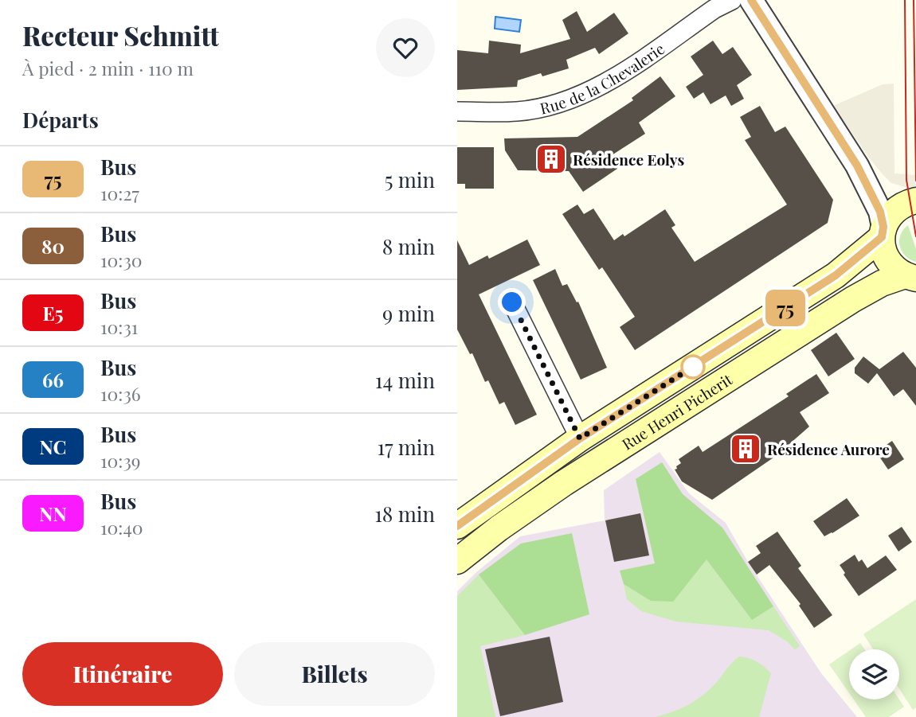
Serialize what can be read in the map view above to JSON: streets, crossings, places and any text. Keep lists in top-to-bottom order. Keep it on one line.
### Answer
{"streets":{"main road":["Rue Henri Picherit"],"street":["Rue de la Chevalerie"]},"places":{"building":["Résidence Eolys","Résidence Aurore"]},"lines":["bus line 75"],"page":{"heading":[["Recteur Schmitt","À pied · 2 min · 110 m"],"Départs"],"on_map":"75","list":[{"mark":"75","name":"Bus","note":"10:27","value":"5 min"},{"mark":"80","name":"Bus","note":"10:30","value":"8 min"},{"mark":"E5","name":"Bus","note":"10:31","value":"9 min"},{"mark":"66","name":"Bus","note":"10:36","value":"14 min"},{"mark":"NC","name":"Bus","note":"10:39","value":"17 min"},{"mark":"NN","name":"Bus","note":"10:40","value":"18 min"}],"buttons":["Itinéraire","Billets"]}}
